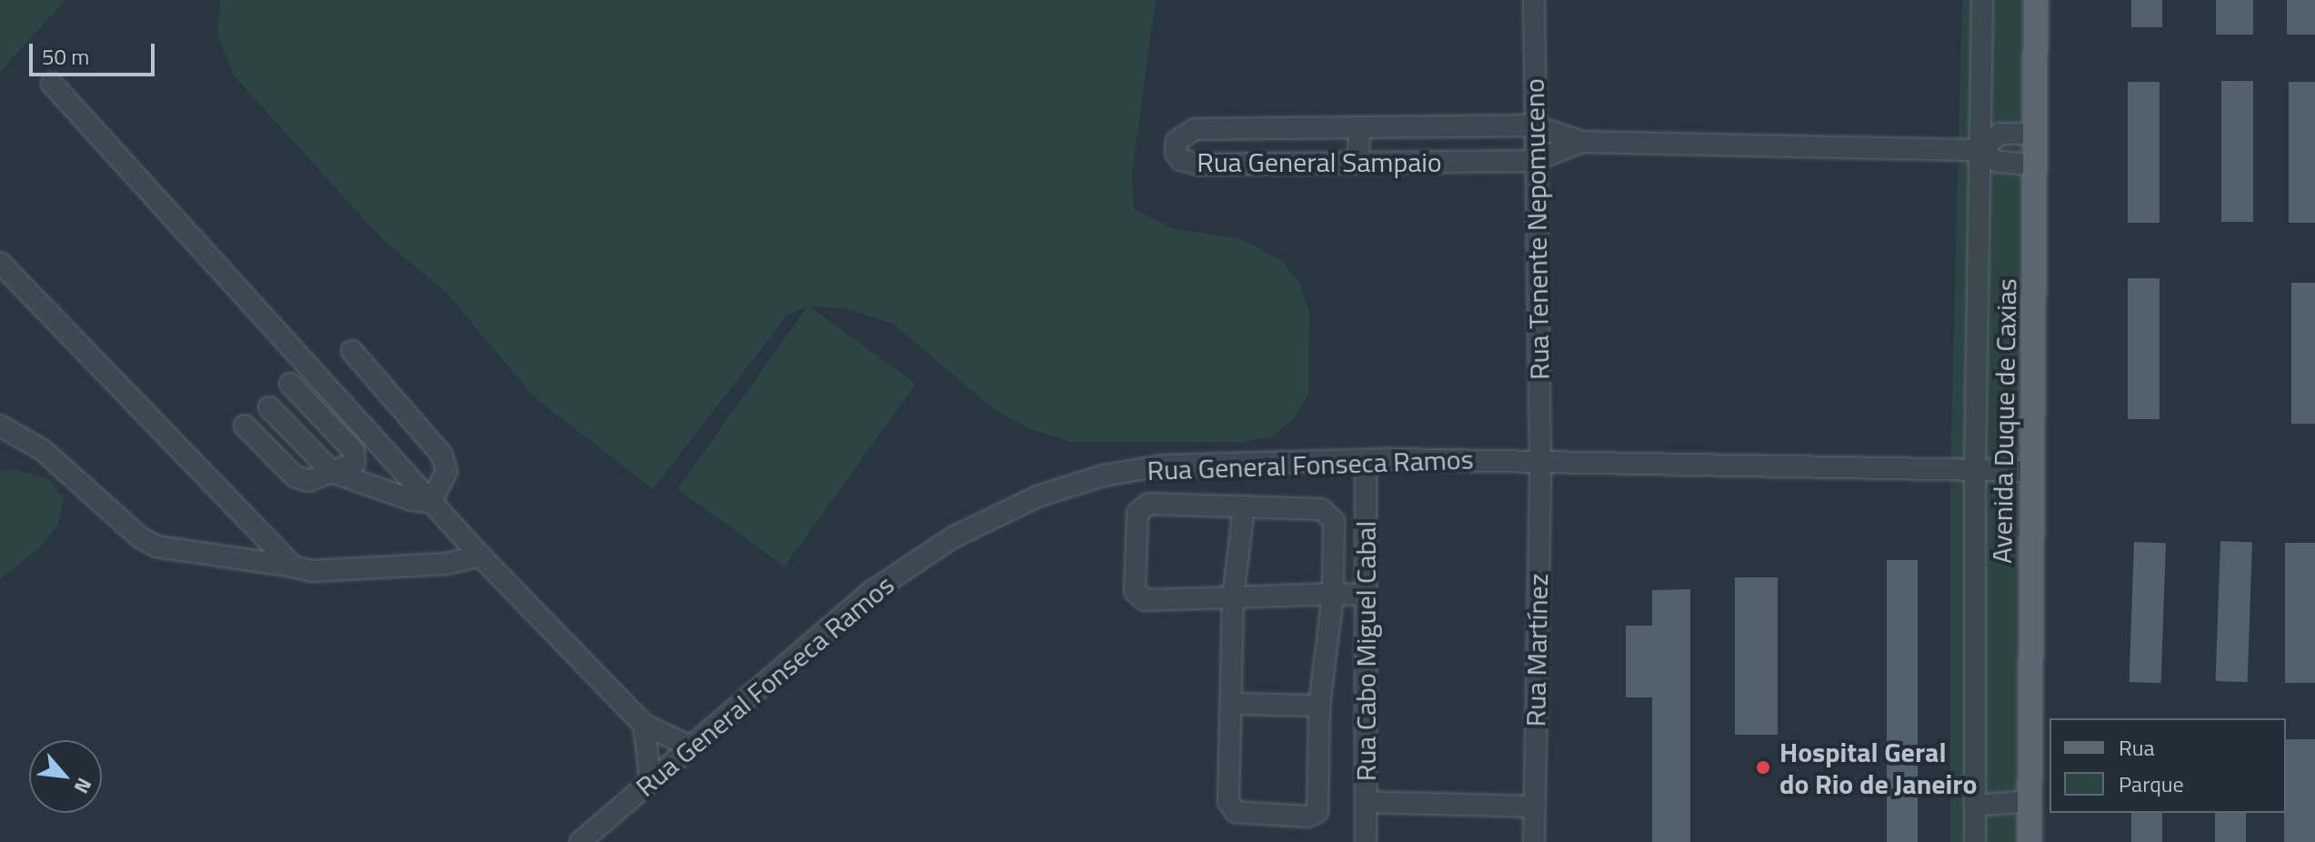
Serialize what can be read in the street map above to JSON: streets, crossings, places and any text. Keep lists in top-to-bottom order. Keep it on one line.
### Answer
{"streets":{"main road":["Avenida Duque de Caxias"],"street":["Rua General Sampaio","Rua Tenente Nepomuceno","Rua General Fonseca Ramos","Rua Martínez","Rua Cabo Miguel Cabal"]},"crossings":[["Rua General Sampaio","Rua Tenente Nepomuceno"],["Rua General Sampaio","Avenida Duque de Caxias"],["Rua Tenente Nepomuceno","Rua General Fonseca Ramos"],["Rua Tenente Nepomuceno","Rua Martínez"],["Avenida Duque de Caxias","Rua General Fonseca Ramos"],["Rua General Fonseca Ramos","Rua Martínez"],["Rua General Fonseca Ramos","Rua Cabo Miguel Cabal"]],"places":["Hospital Geral do Rio de Janeiro"],"legend":["Rua","Parque"],"scale_bar":"50 m","north":"bottom right"}
